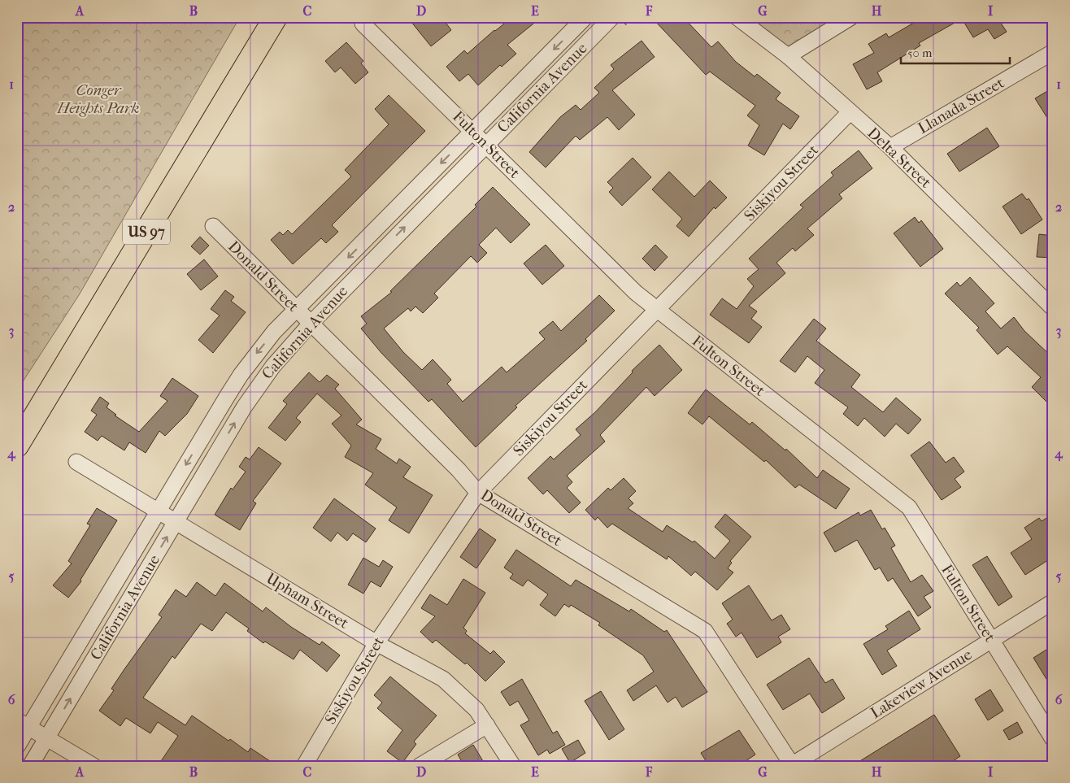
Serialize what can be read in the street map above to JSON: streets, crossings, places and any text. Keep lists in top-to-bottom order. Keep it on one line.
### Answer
{"streets":{"highway":["US 97"],"street":["California Avenue","Llanada Street","Fulton Street","Delta Street","Siskiyou Street","Donald Street","Upham Street","Lakeview Avenue"]},"crossings":[["California Avenue","Fulton Street"],["California Avenue","Donald Street"],["California Avenue","Upham Street"],["Llanada Street","Delta Street"],["Fulton Street","Siskiyou Street"],["Fulton Street","Lakeview Avenue"],["Delta Street","Siskiyou Street"],["Siskiyou Street","Donald Street"],["Siskiyou Street","Upham Street"],["Donald Street","Lakeview Avenue"]],"parks":["Conger Heights Park"],"scale_bar":"50 m","grid":{"columns":["A","B","C","D","E","F","G","H","I"],"rows":["1","2","3","4","5","6"]}}
